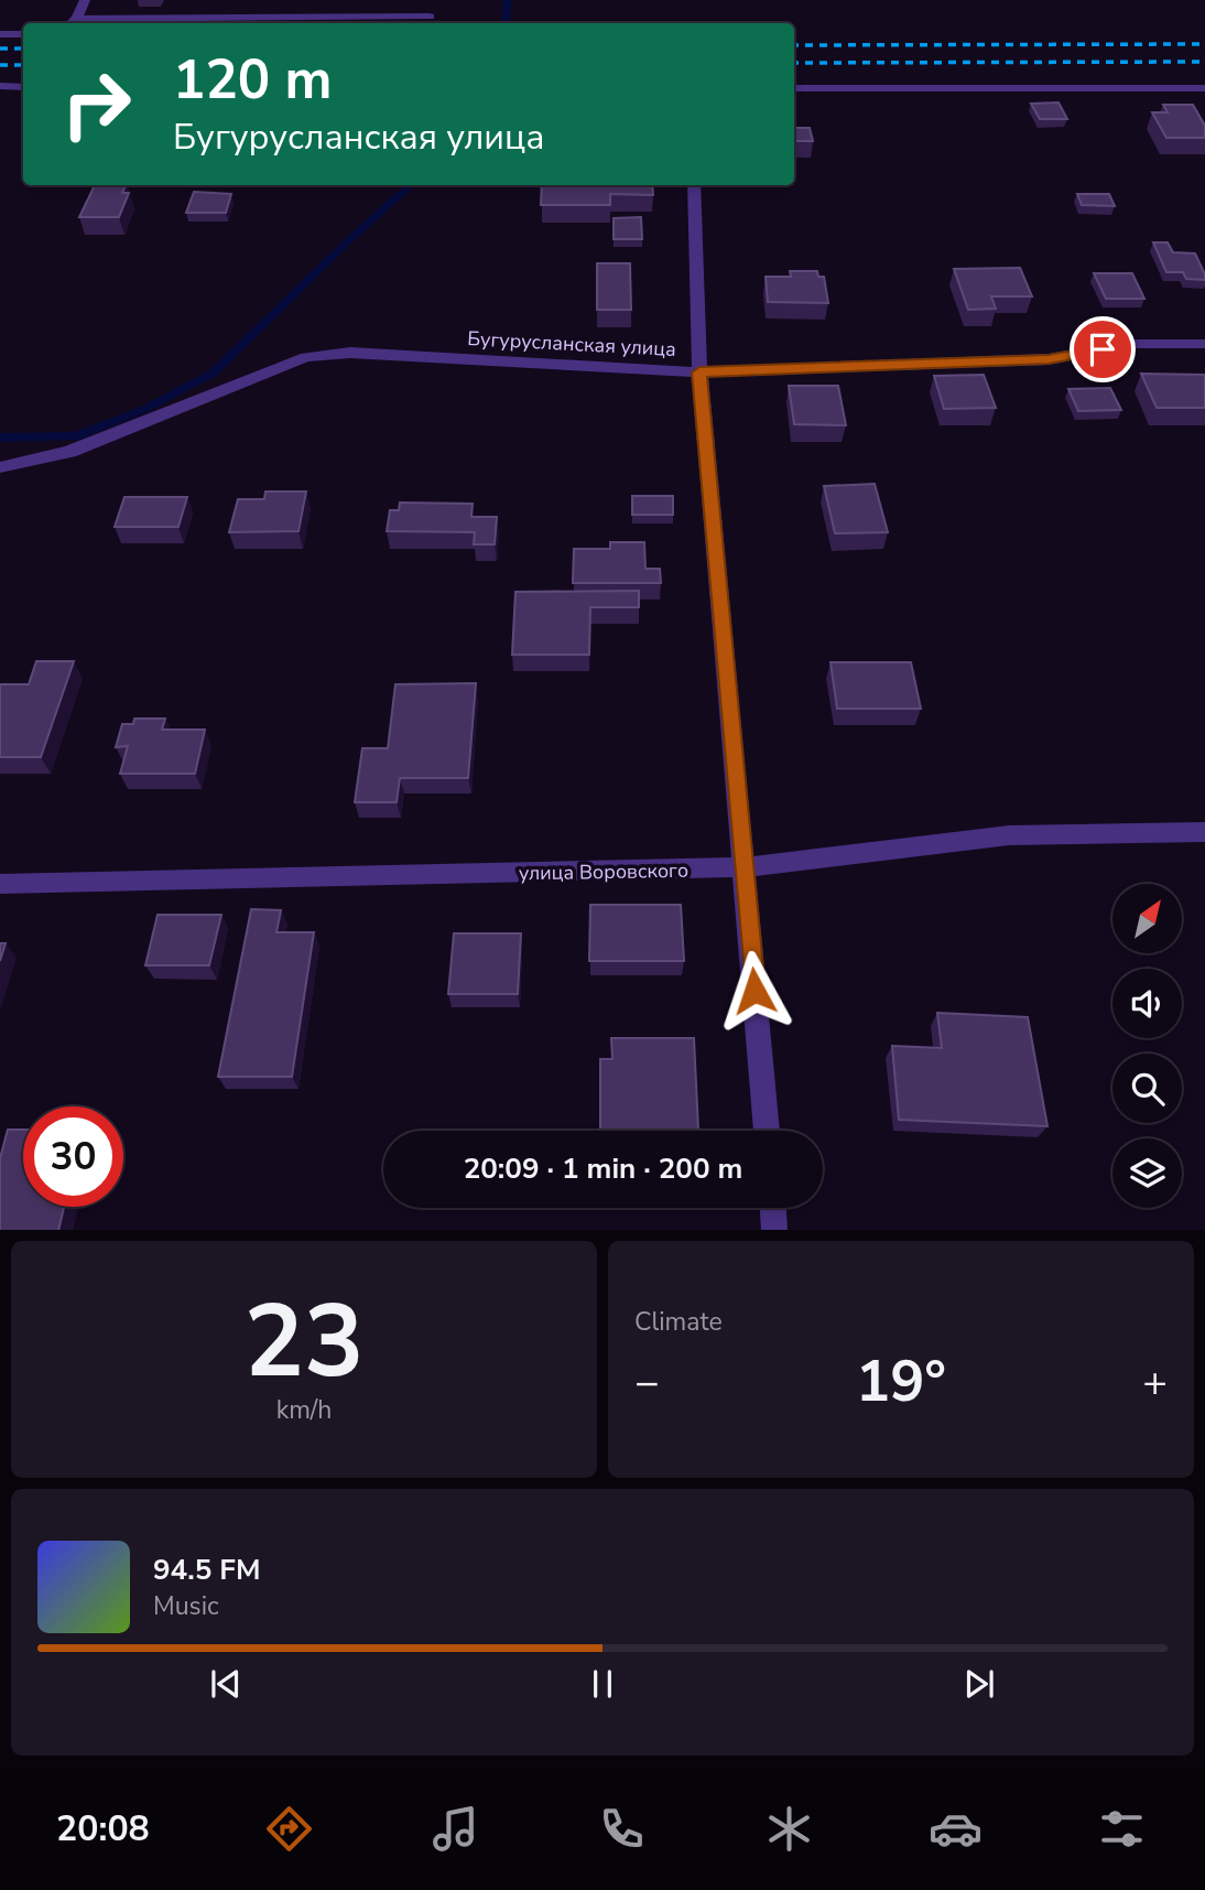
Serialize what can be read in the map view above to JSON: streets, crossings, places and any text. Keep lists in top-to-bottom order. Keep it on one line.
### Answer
{"streets":{"street":["Бугурусланская улица","улица Воровского"]},"north":"top right","page":{"turn":["120 m","Бугурусланская улица"],"limit":"30","trip":"20:09 · 1 min · 200 m","tile":[["23","km/h"],"Climate"],"heat":["−","19°","+"],"song":["94.5 FM","Music"],"tabs":"20:08"}}
